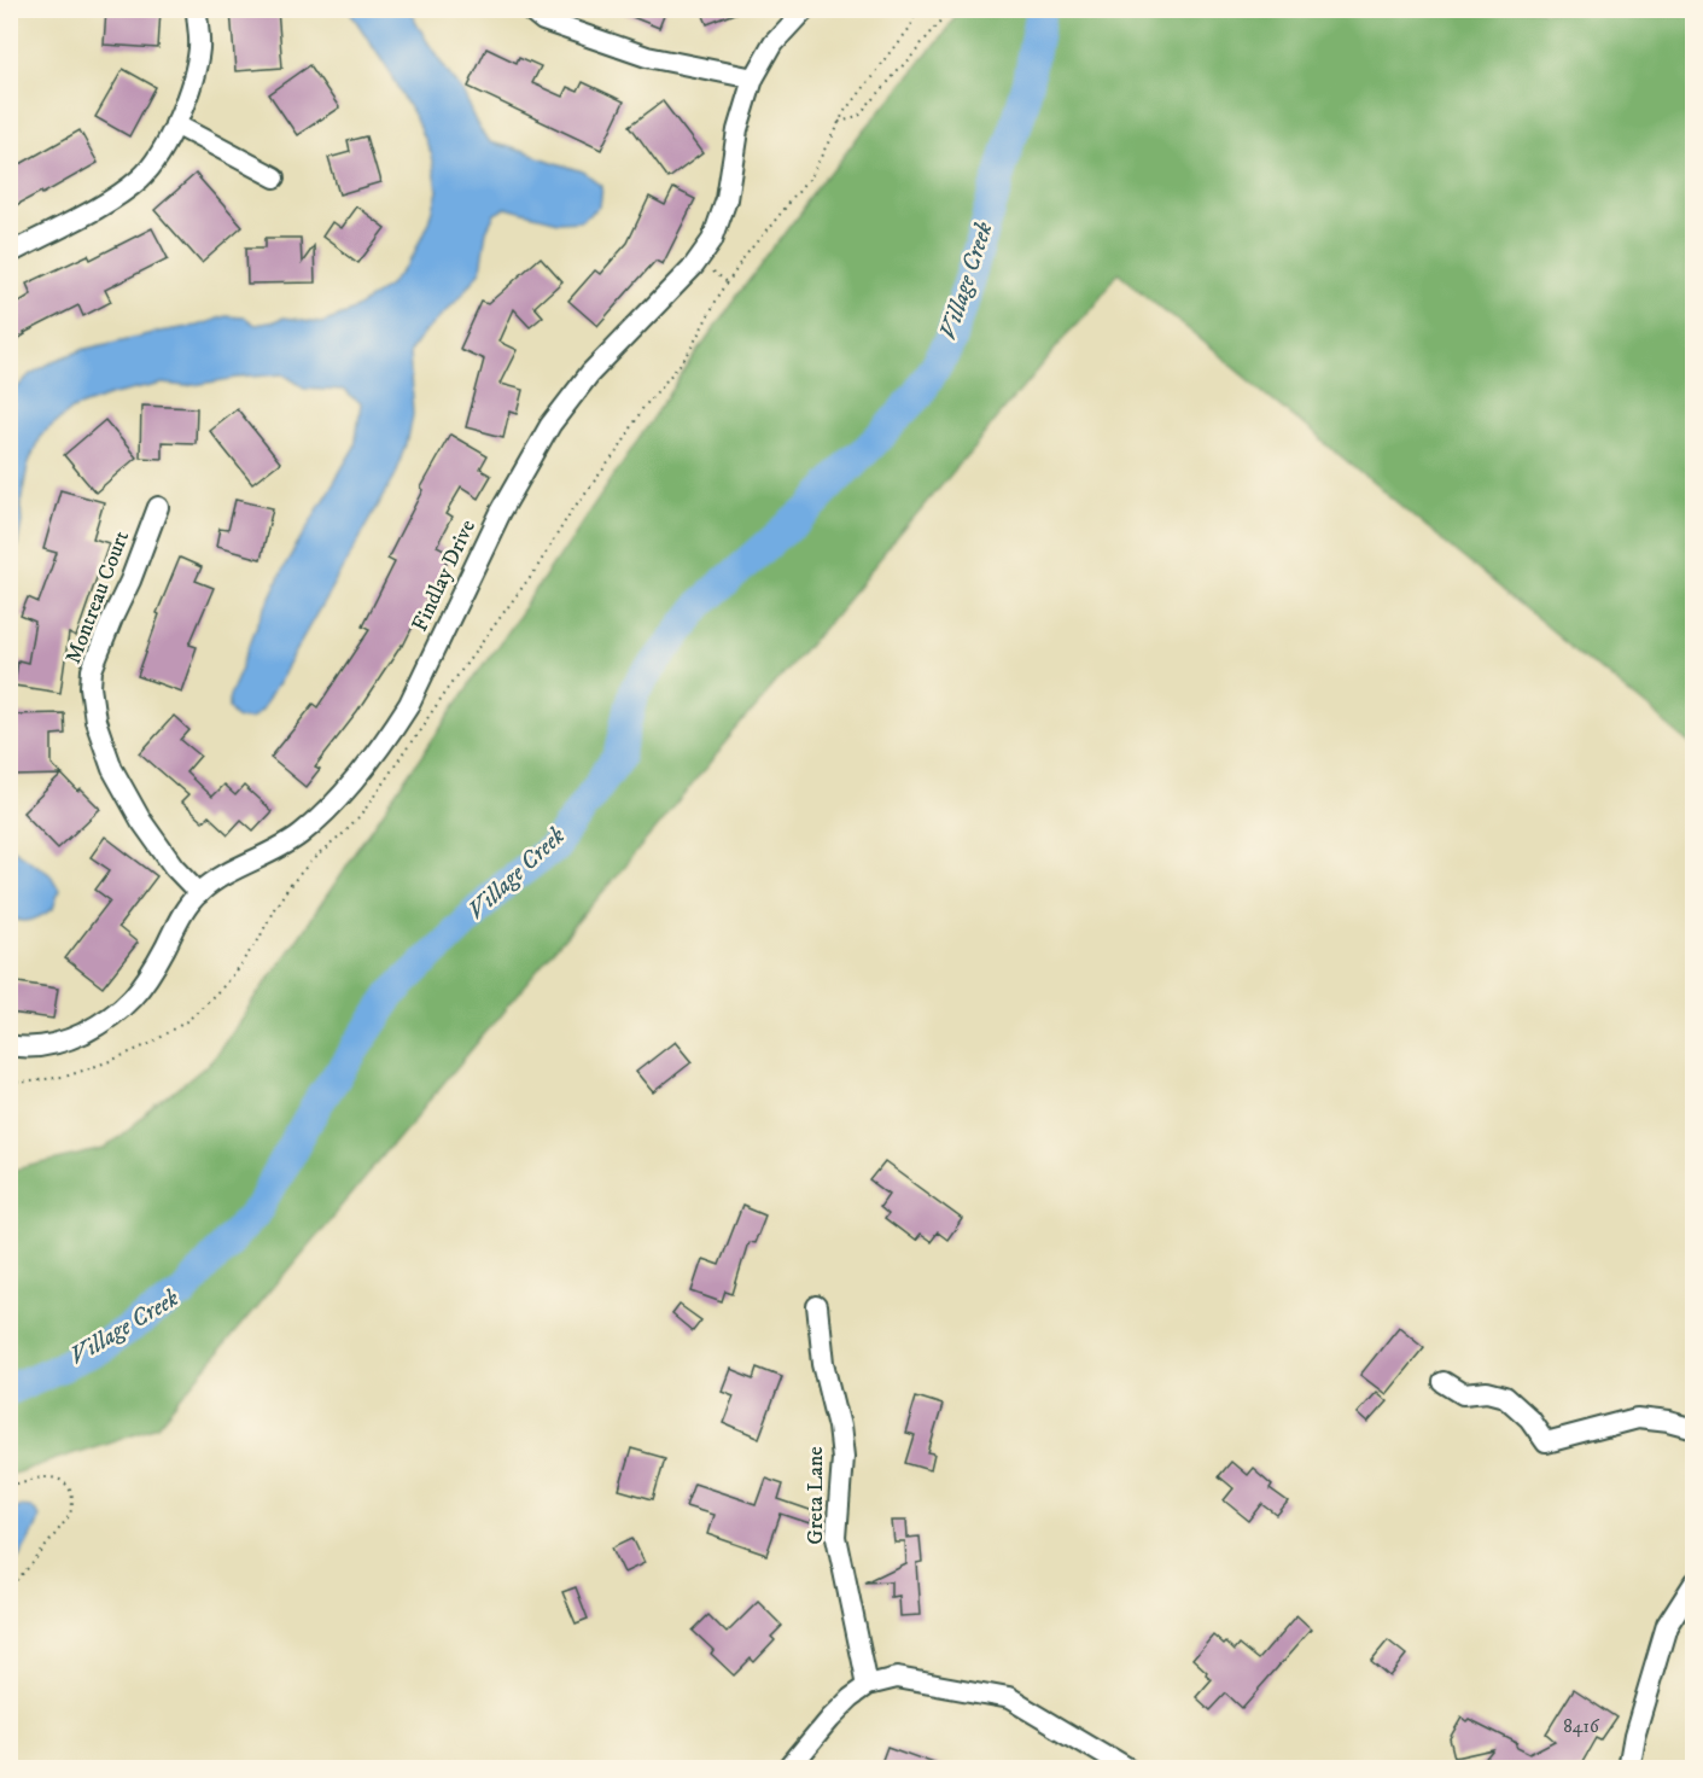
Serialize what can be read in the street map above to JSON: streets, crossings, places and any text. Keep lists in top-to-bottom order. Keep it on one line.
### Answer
{"streets":{"street":["Findlay Drive","Montreau Court","Greta Lane"]},"crossings":[["Findlay Drive","Montreau Court"]],"water":["Village Creek"],"house_numbers":["8416"]}
